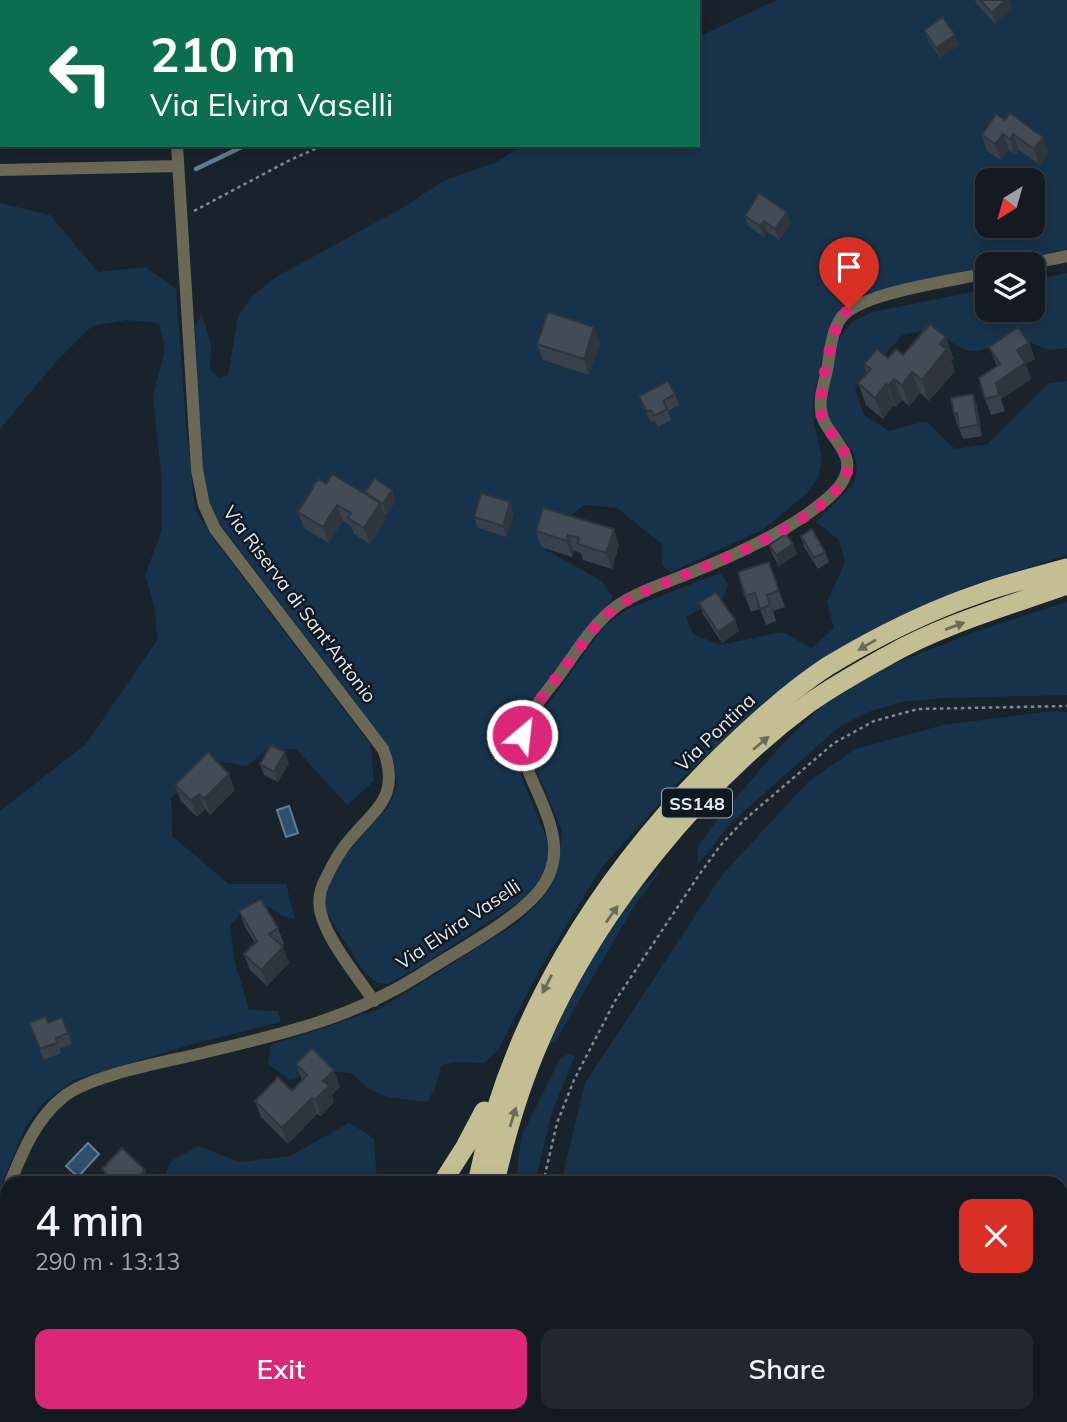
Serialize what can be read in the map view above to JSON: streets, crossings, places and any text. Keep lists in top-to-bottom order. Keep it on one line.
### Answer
{"streets":{"highway":["Via Pontina","SS148"],"street":["Via Riserva di Sant'Antonio","Via Elvira Vaselli"]},"crossings":[["Via Riserva di Sant'Antonio","Via Elvira Vaselli"]],"north":"bottom left","page":{"turn":["210 m","Via Elvira Vaselli"],"heading":["4 min","290 m · 13:13"],"buttons":["Exit","Share"]}}
